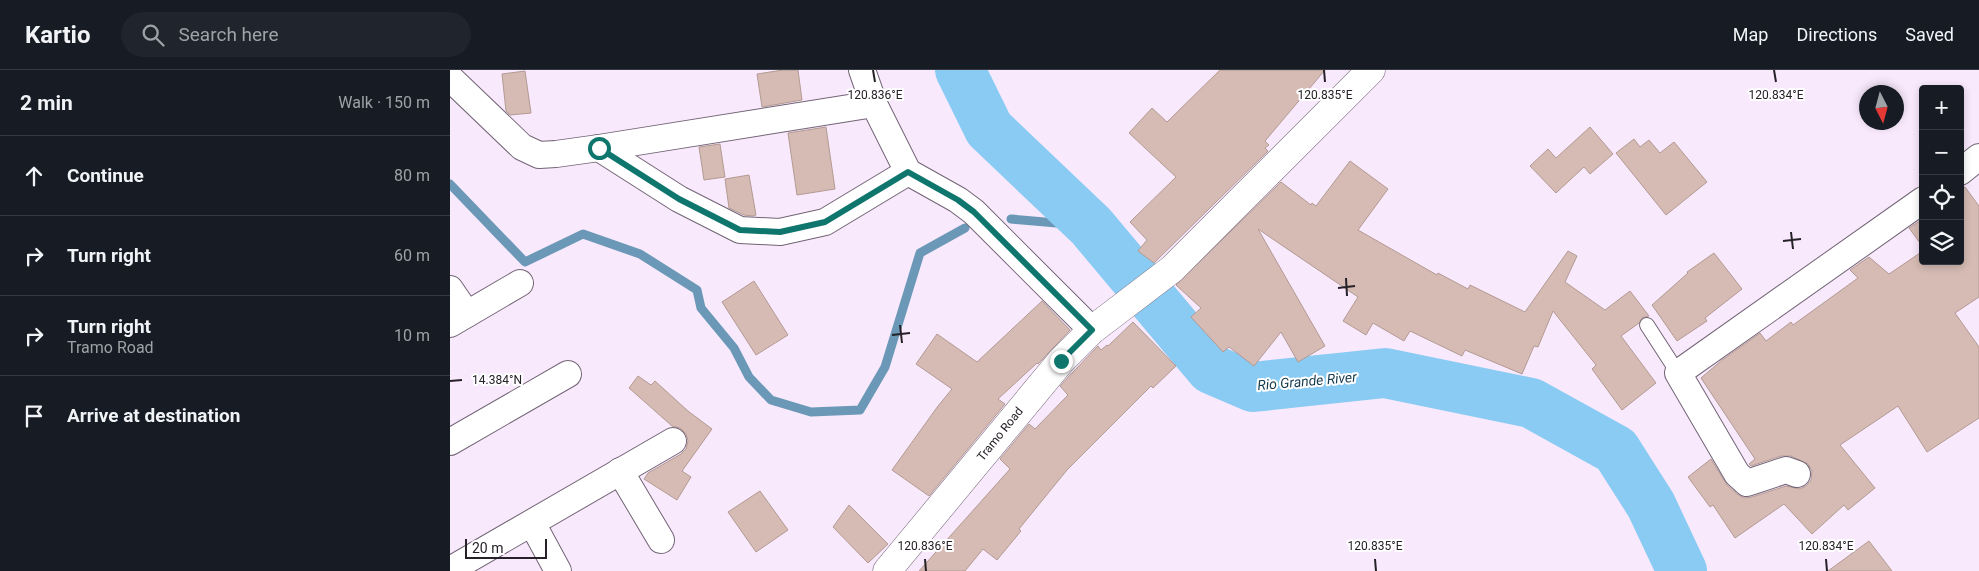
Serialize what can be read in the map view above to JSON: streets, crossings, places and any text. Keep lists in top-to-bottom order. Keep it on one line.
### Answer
{"streets":{"street":["Tramo Road"]},"water":["Rio Grande River"],"scale_bar":"20 m","north":"bottom","page":{"header":"Kartio","search":"Search here","nav":["Map","Directions","Saved"],"heading":["2 min","Walk · 150 m"],"map_buttons":["+","−"],"list":[["Continue","80 m"],["Turn right","60 m"],["Turn right","Tramo Road","10 m"],"Arrive at destination"],"scale":"20 m"},"coordinates":["120.836°E","120.835°E","120.834°E","14.384°N"]}
